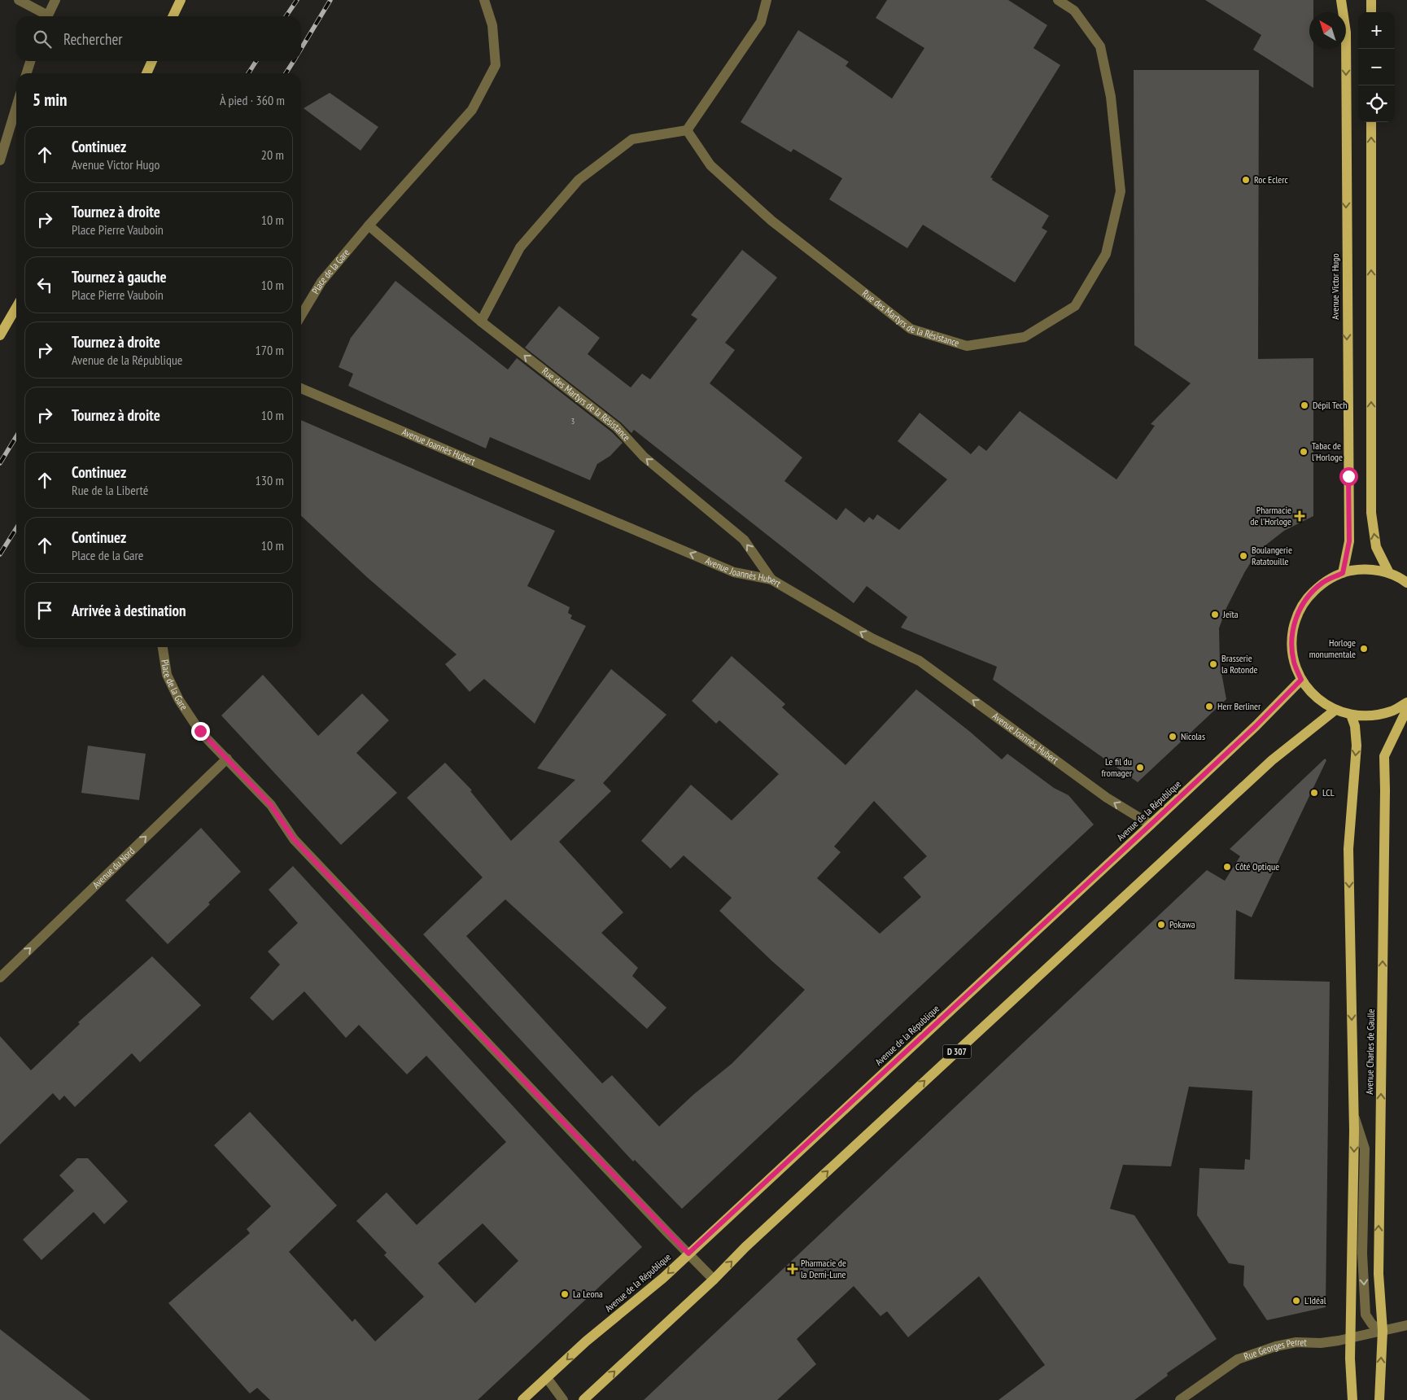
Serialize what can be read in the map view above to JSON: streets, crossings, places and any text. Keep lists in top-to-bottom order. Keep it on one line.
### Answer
{"streets":{"main road":["Avenue Victor Hugo","Avenue de la République","D 307","Avenue Charles de Gaulle"],"street":["Place de la Gare","Rue des Martyrs de la Résistance","Avenue Joannès Hubert","Avenue du Nord","Rue Georges Perret"]},"crossings":[["Place de la Gare","Rue des Martyrs de la Résistance"],["Place de la Gare","Avenue de la République"],["Place de la Gare","Avenue du Nord"],["Place de la Gare","D 307"],["Rue des Martyrs de la Résistance","Avenue Joannès Hubert"],["Avenue Joannès Hubert","Avenue de la République"],["Avenue Charles de Gaulle","Rue Georges Perret"]],"one_way":["Avenue Joannès Hubert","Avenue du Nord"],"places":{"other":["Roc Eclerc","Dépil Tech","Tabac de l'Horloge","Boulangerie Ratatouille","Jeïta","Horloge monumentale","Brasserie la Rotonde","Herr Berliner","Nicolas","Le fil du fromager","LCL","Côté Optique","Pokawa","La Leona","L'Idéal"],"health":["Pharmacie de l'Horloge","Pharmacie de la Demi-Lune"]},"house_numbers":["3"],"north":"top left","page":{"map_buttons":["+","−"],"search":"Rechercher","heading":["5 min","À pied · 360 m"],"list":[["Continuez","Avenue Victor Hugo","20 m"],["Tournez à droite","Place Pierre Vauboin","10 m"],["Tournez à gauche","Place Pierre Vauboin","10 m"],["Tournez à droite","Avenue de la République","170 m"],["Tournez à droite","10 m"],["Continuez","Rue de la Liberté","130 m"],["Continuez","Place de la Gare","10 m"],"Arrivée à destination"]}}
